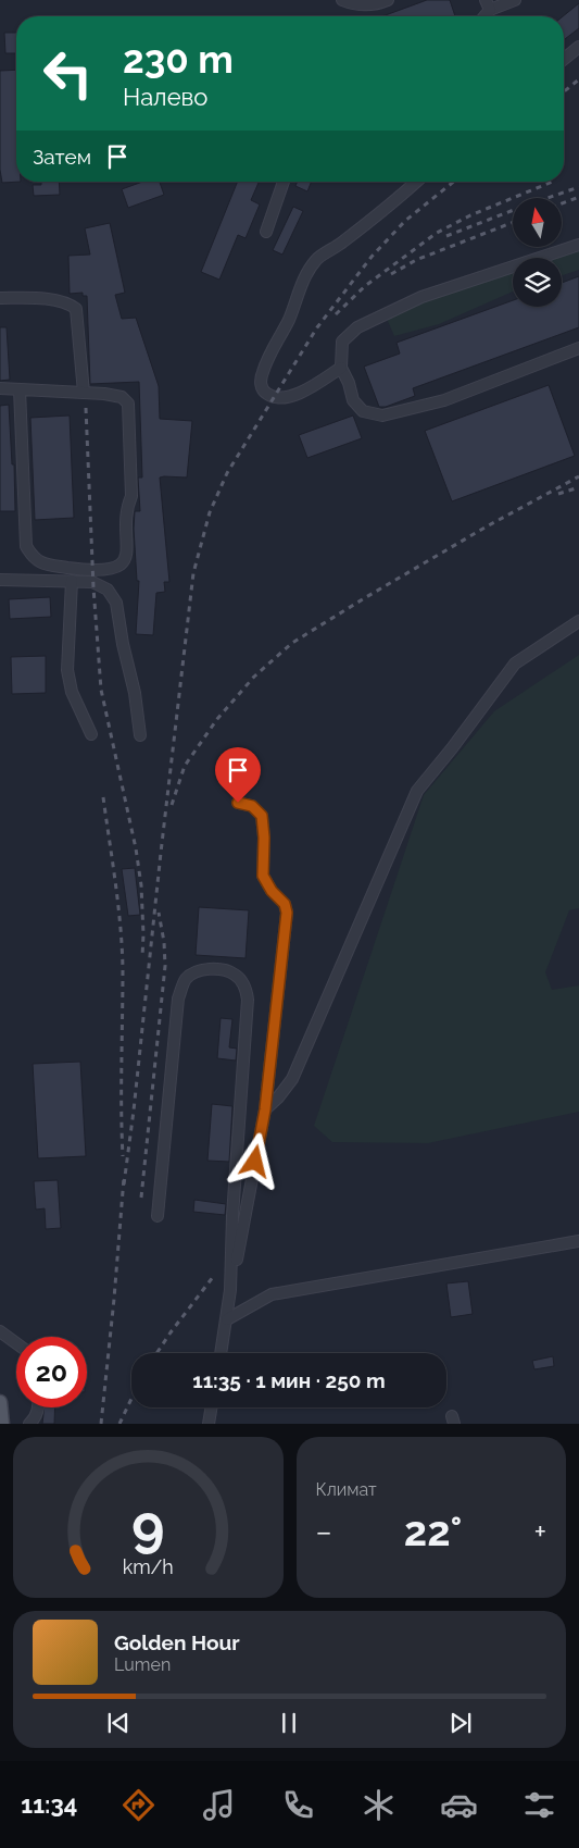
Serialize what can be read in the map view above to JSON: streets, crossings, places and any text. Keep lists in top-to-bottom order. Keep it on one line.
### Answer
{"north":"top","page":{"turn":["230 m","Налево"],"then":"Затем","limit":"20","trip":"11:35 · 1 мин · 250 m","tile":"Климат","heat":["−","22°","+"],"song":["Golden Hour","Lumen"],"tabs":"11:34","gauge":["9","km/h"]}}
